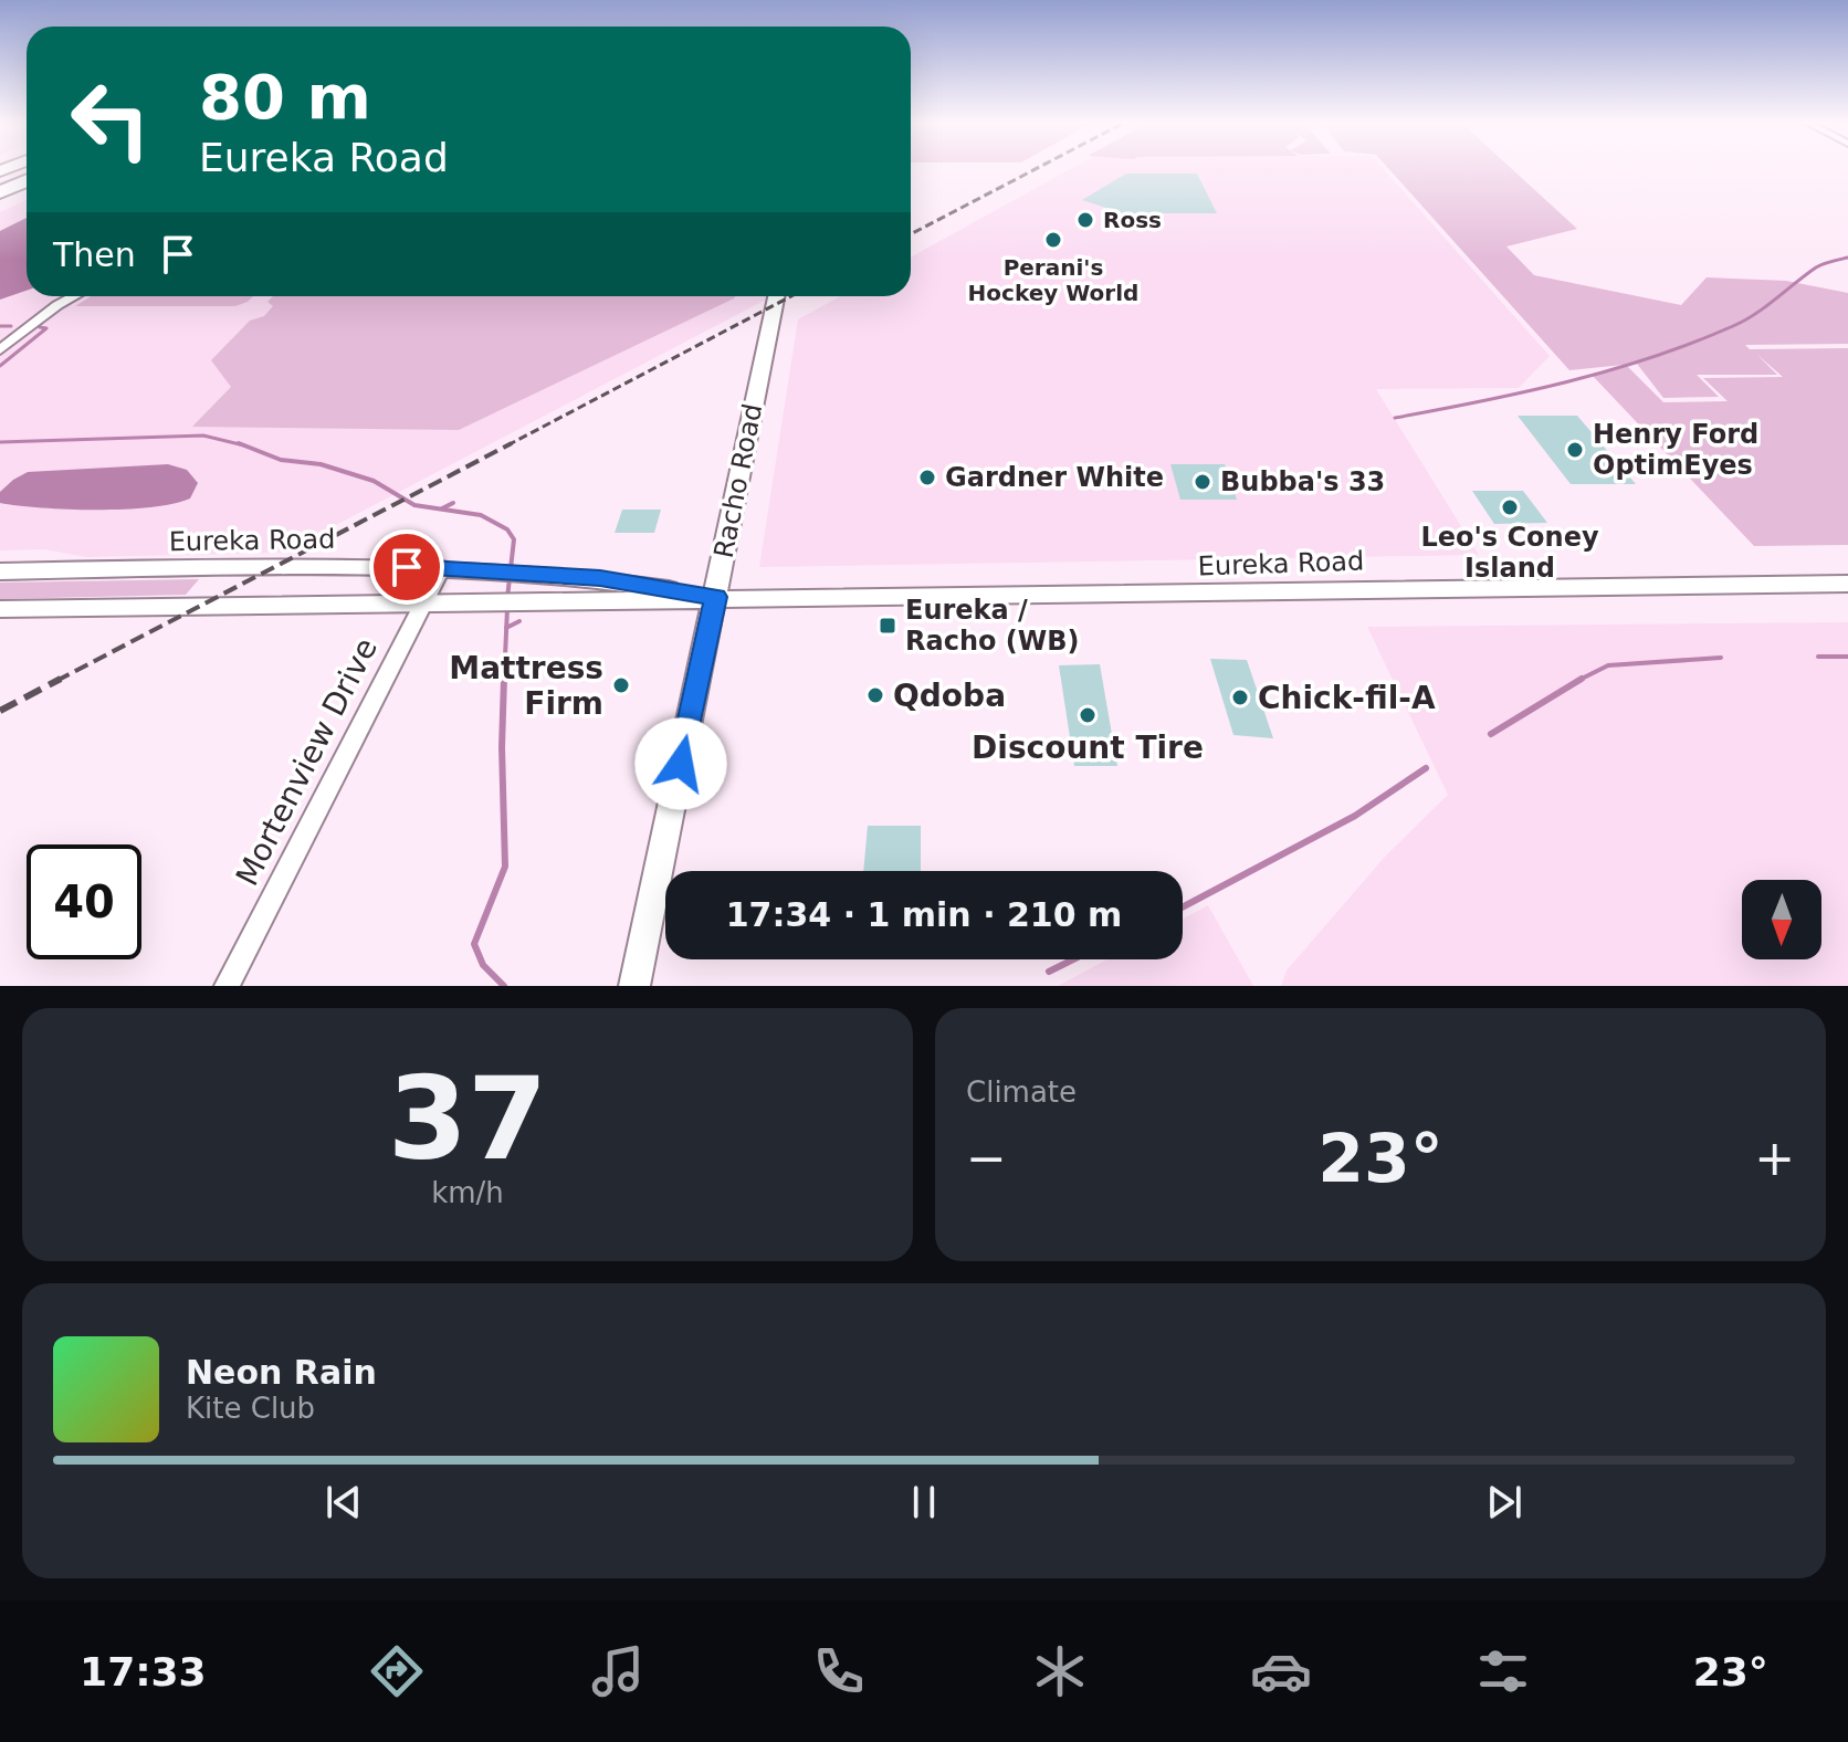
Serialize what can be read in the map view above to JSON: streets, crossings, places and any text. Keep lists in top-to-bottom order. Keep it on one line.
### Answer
{"streets":{"main road":["Racho Road","Eureka Road"],"street":["Mortenview Drive"]},"crossings":[["Racho Road","Eureka Road"],["Eureka Road","Mortenview Drive"]],"places":{"other":["Ross","Perani's Hockey World","Henry Ford OptimEyes","Gardner White","Bubba's 33","Leo's Coney Island","Mattress Firm","Qdoba","Chick-fil-A","Discount Tire"],"transit":["Eureka / Racho (WB)"]},"north":"bottom","page":{"turn":["80 m","Eureka Road"],"then":"Then","limit":"40","trip":"17:34 · 1 min · 210 m","tile":[["37","km/h"],"Climate"],"heat":["−","23°","+"],"song":["Neon Rain","Kite Club"],"tabs":["17:33","23°"]}}
